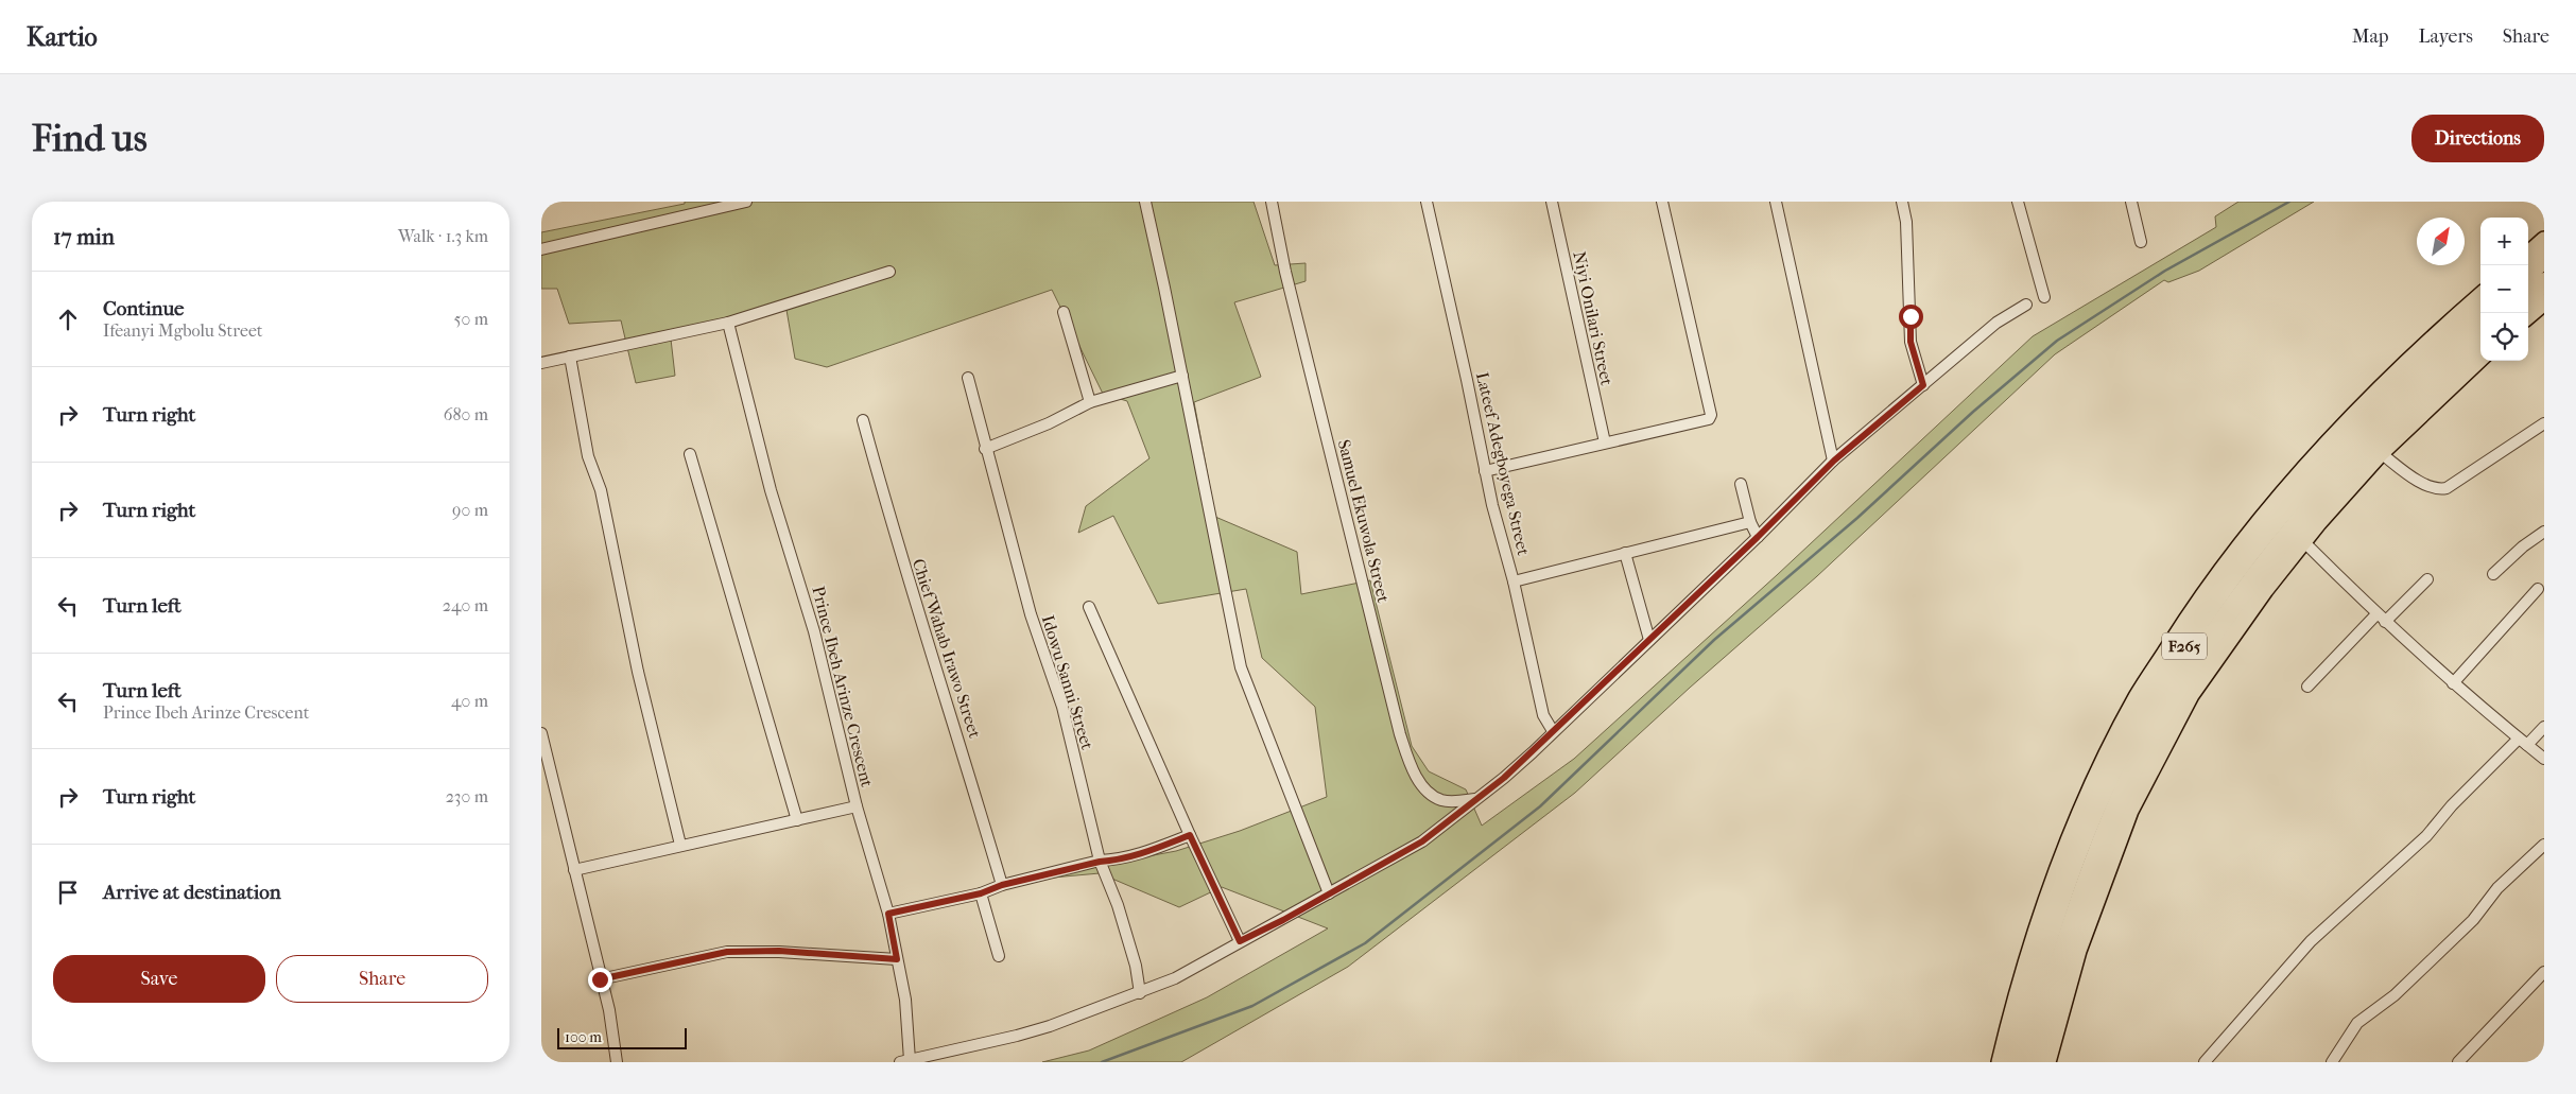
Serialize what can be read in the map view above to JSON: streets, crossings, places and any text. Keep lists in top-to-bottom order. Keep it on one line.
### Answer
{"streets":{"highway":["F265"],"street":["Niyi Onilari Street","Lateef Adegboyega Street","Samuel Ekuwola Street","Chief Wahab Irawo Street","Idowu Sanni Street","Prince Ibeh Arinze Crescent"]},"scale_bar":"100 m","north":"top right","page":{"header":"Kartio","nav":["Map","Layers","Share"],"buttons":["Directions",["Save","Share"]],"title":"Find us","heading":["17 min","Walk · 1.3 km"],"map_buttons":["+","−"],"list":[["Continue","Ifeanyi Mgbolu Street","50 m"],["Turn right","680 m"],["Turn right","90 m"],["Turn left","240 m"],["Turn left","Prince Ibeh Arinze Crescent","40 m"],["Turn right","230 m"],"Arrive at destination"],"scale":"100 m"}}
